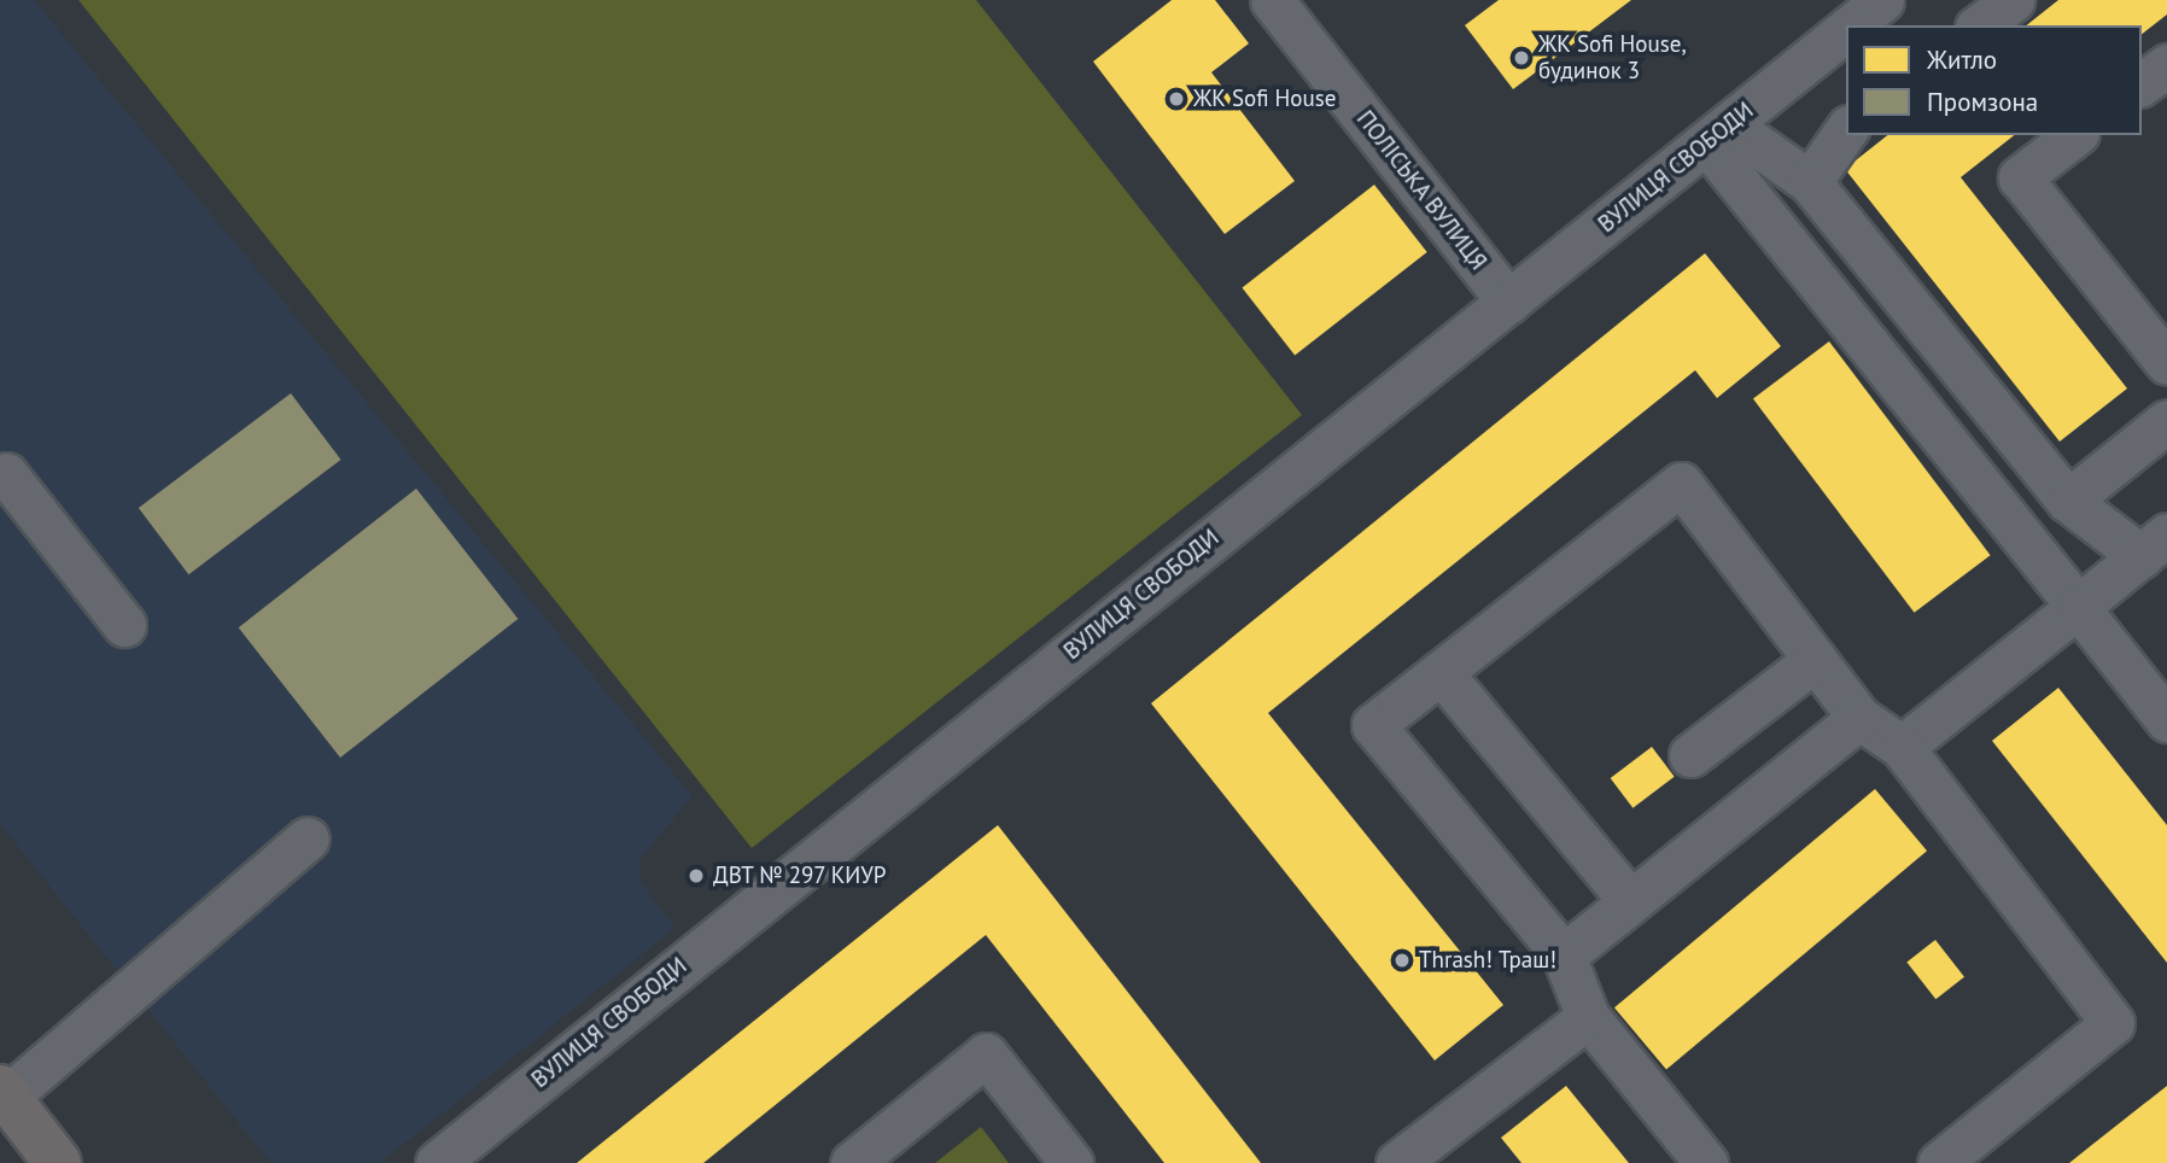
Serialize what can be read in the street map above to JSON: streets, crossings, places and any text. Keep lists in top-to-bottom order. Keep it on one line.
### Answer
{"streets":{"street":["ВУЛИЦЯ СВОБОДИ","ПОЛІСЬКА ВУЛИЦЯ"]},"crossings":[["ВУЛИЦЯ СВОБОДИ","ПОЛІСЬКА ВУЛИЦЯ"]],"places":["ЖК Sofi House, будинок 3","ЖК Sofi House","ДВТ № 297 КИУР","Thrash! Траш!"],"legend":["Житло","Промзона"]}
